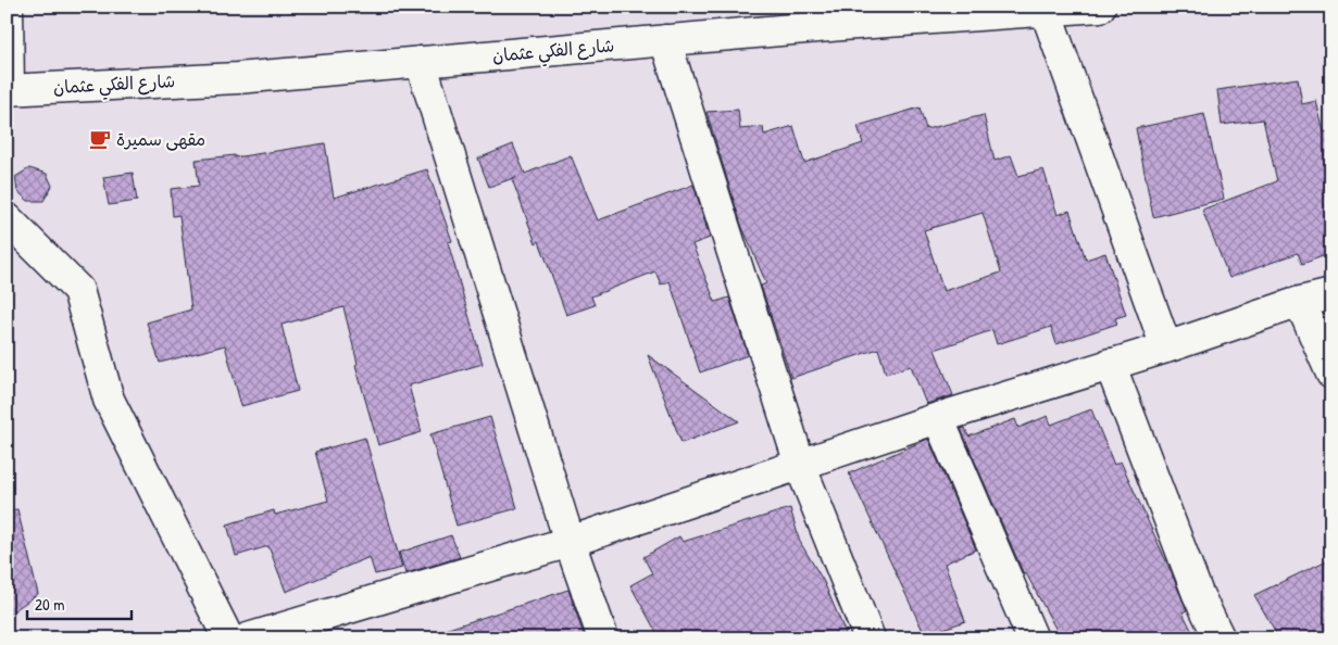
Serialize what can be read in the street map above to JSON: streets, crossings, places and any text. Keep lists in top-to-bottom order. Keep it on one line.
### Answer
{"streets":{"street":["شارع الفكي عثمان"]},"places":{"cafe":["مقهى سميرة"]},"scale_bar":"20 m"}
